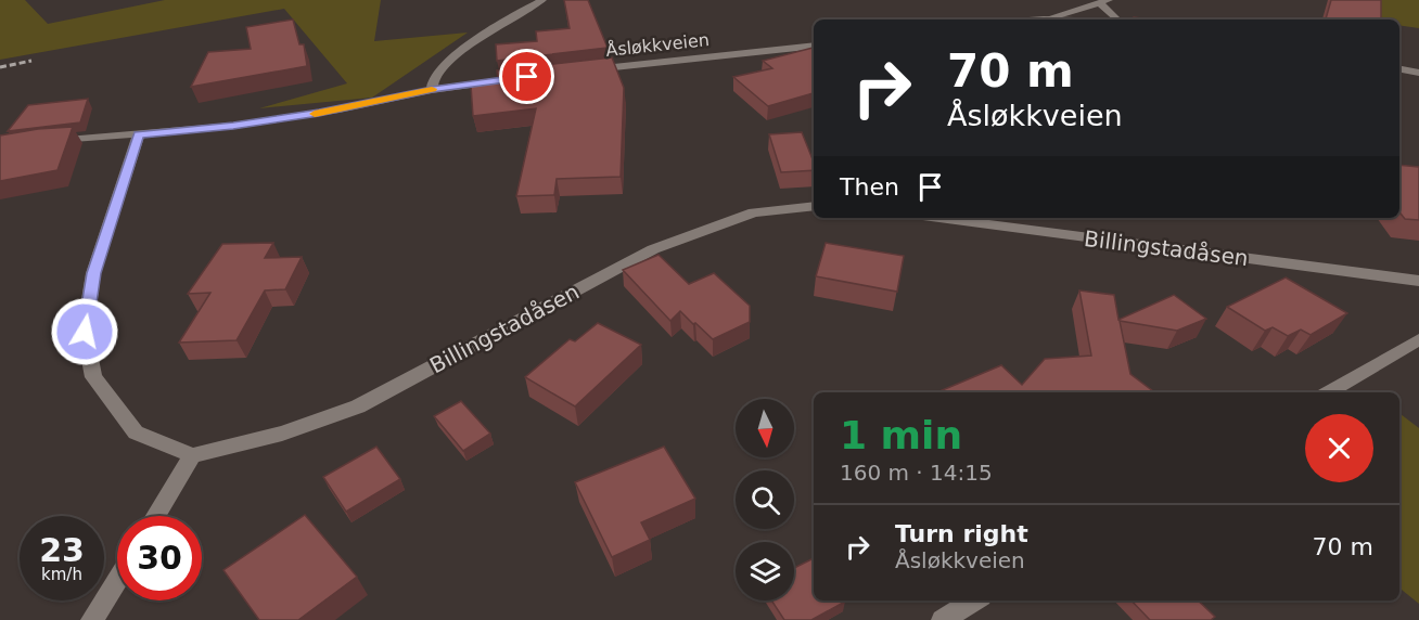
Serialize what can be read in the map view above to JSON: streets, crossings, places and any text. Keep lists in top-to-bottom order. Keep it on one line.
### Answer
{"streets":{"street":["Åsløkkveien","Billingstadåsen"]},"north":"bottom","page":{"turn":["70 m","Åsløkkveien"],"then":"Then","heading":["1 min","160 m · 14:15"],"list":[{"name":"Turn right","note":"Åsløkkveien","value":"70 m"}],"speed":"23 km/h","limit":"30"}}
